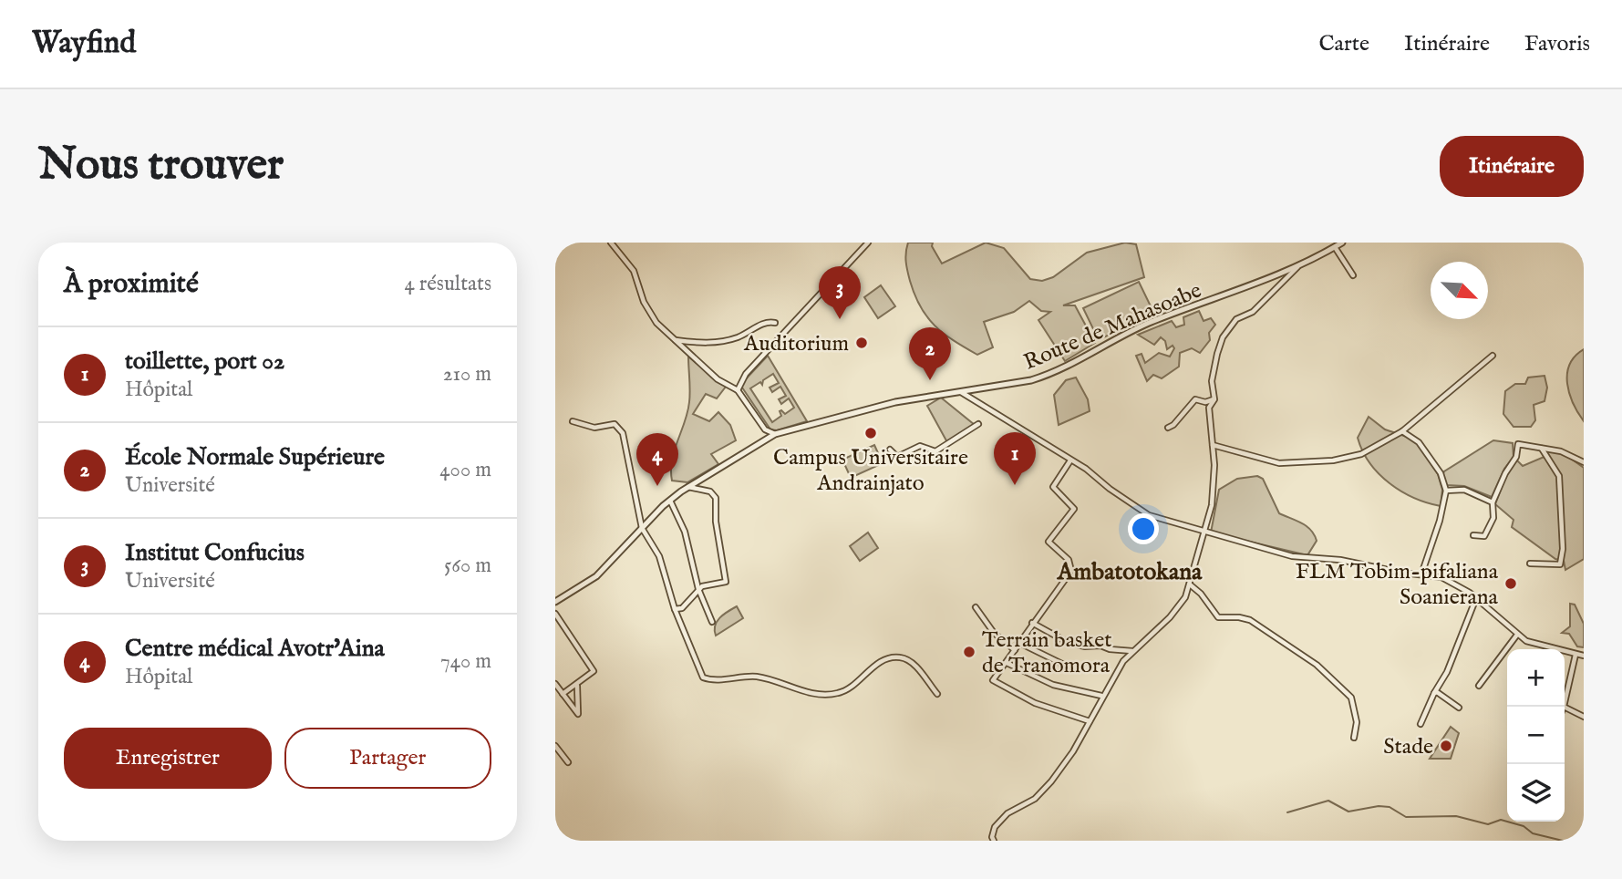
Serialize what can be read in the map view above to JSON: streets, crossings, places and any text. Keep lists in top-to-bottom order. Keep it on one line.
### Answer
{"streets":{"street":["Route de Mahasoabe"]},"districts":["Ambatotokana"],"places":["Auditorium","Campus Universitaire Andrainjato","FLM Tobim-pifaliana Soanierana","Terrain basket de Tranomora","Stade"],"north":"bottom right","page":{"header":"Wayfind","nav":["Carte","Itinéraire","Favoris"],"buttons":["Itinéraire",["Enregistrer","Partager"]],"title":"Nous trouver","heading":["À proximité","4 résultats"],"pins":["3","2","1","4"],"list":[{"mark":"1","name":"toillette, port 02","note":"Hôpital","value":"210 m"},{"mark":"2","name":"École Normale Supérieure","note":"Université","value":"400 m"},{"mark":"3","name":"Institut Confucius","note":"Université","value":"560 m"},{"mark":"4","name":"Centre médical Avotr'Aina","note":"Hôpital","value":"740 m"}],"map_buttons":["+","−"]}}
